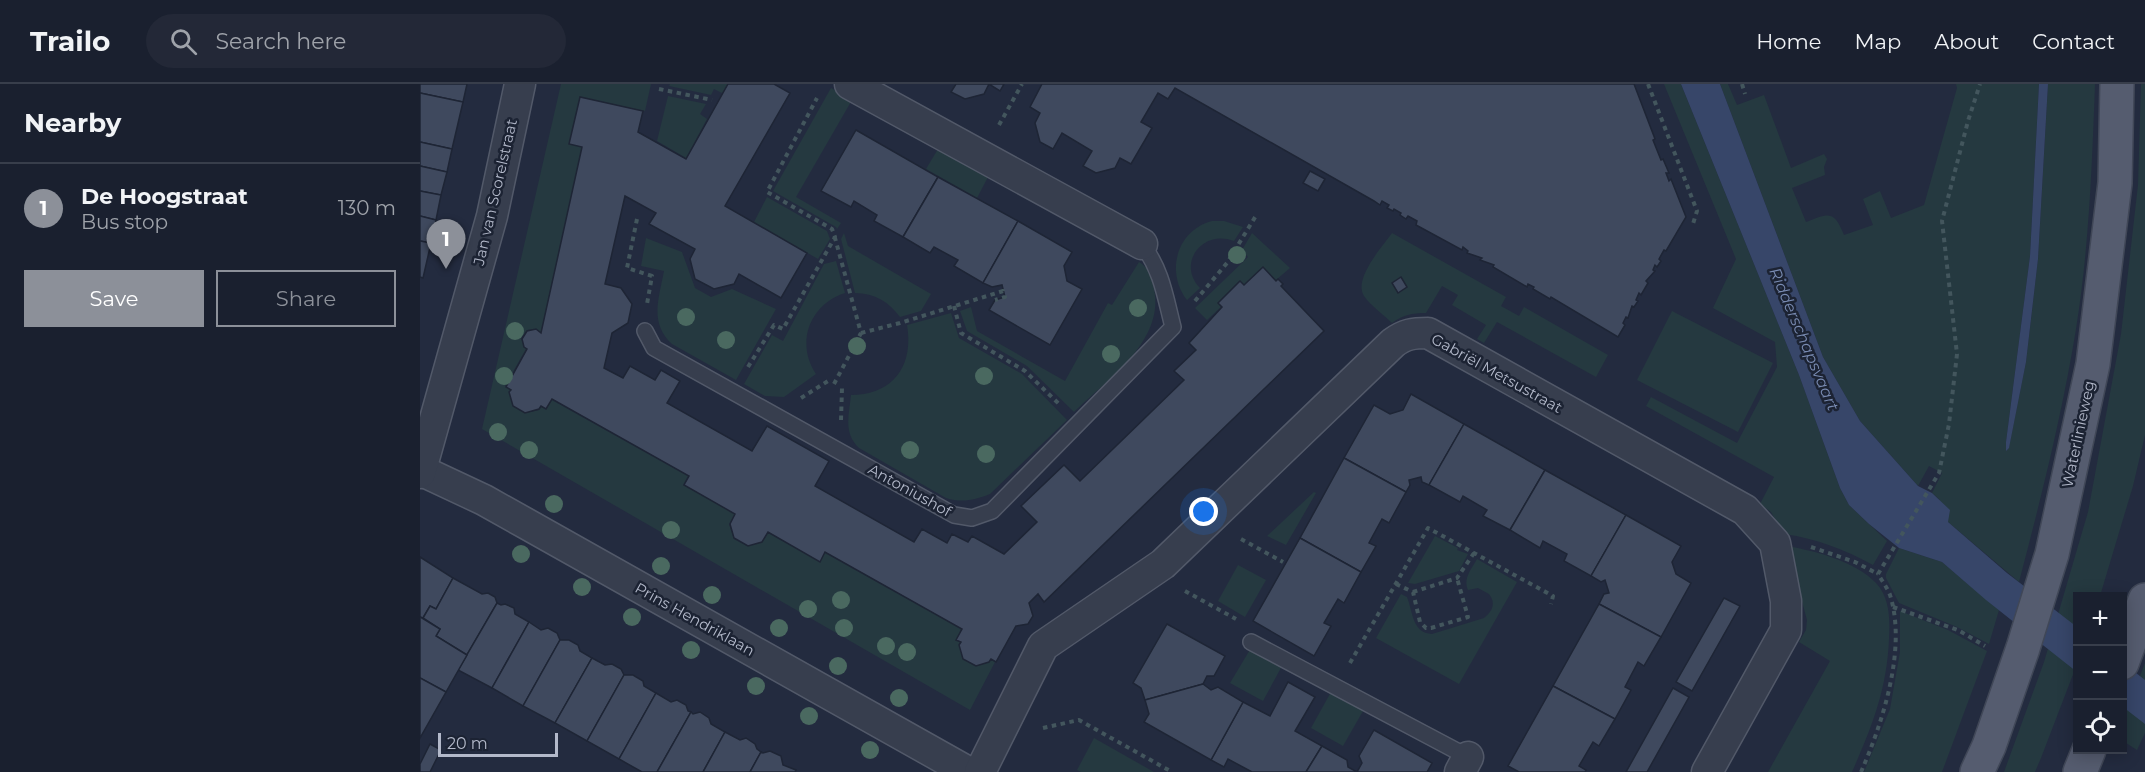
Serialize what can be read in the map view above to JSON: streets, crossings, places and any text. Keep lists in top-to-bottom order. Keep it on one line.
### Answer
{"streets":{"main road":["Waterlinieweg"],"street":["Jan van Scorelstraat","Gabriël Metsustraat","Prins Hendriklaan"],"lane":["Antoniushof"]},"crossings":[["Jan van Scorelstraat","Prins Hendriklaan"]],"water":["Ridderschapsvaart"],"scale_bar":"20 m","page":{"header":"Trailo","search":"Search here","nav":["Home","Map","About","Contact"],"heading":"Nearby","list":[{"mark":"1","name":"De Hoogstraat","note":"Bus stop","value":"130 m"}],"pins":"1","buttons":["Save","Share"],"map_buttons":["+","−"],"scale":"20 m"}}
